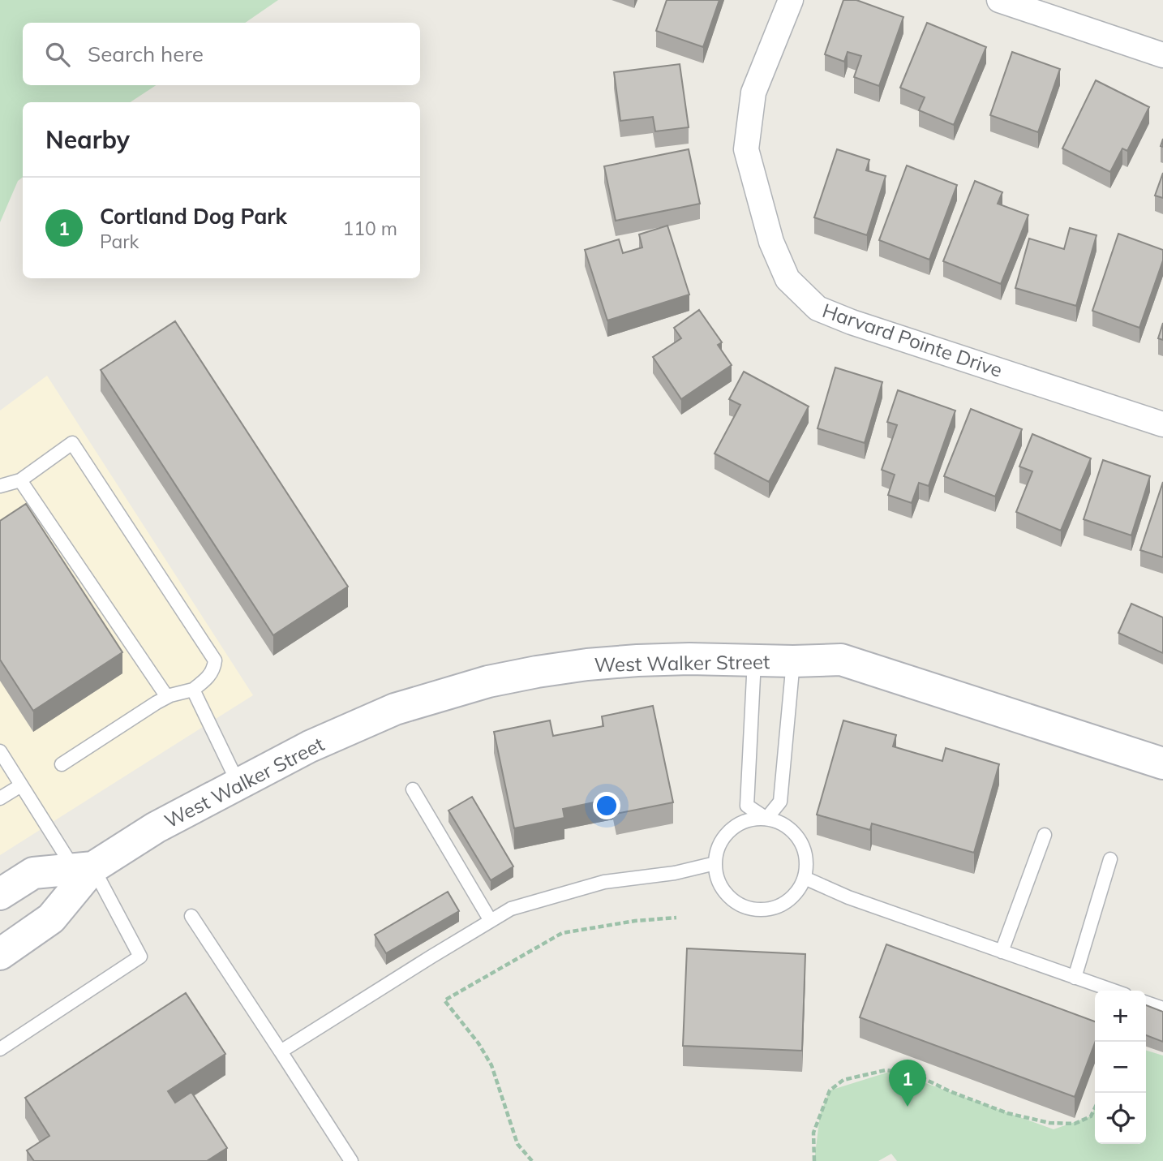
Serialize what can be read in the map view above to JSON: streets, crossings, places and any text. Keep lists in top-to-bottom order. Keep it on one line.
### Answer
{"streets":{"street":["Harvard Pointe Drive","West Walker Street"]},"page":{"search":"Search here","heading":"Nearby","list":[{"mark":"1","name":"Cortland Dog Park","note":"Park","value":"110 m"}],"map_buttons":["+","−"],"pins":"1"}}
